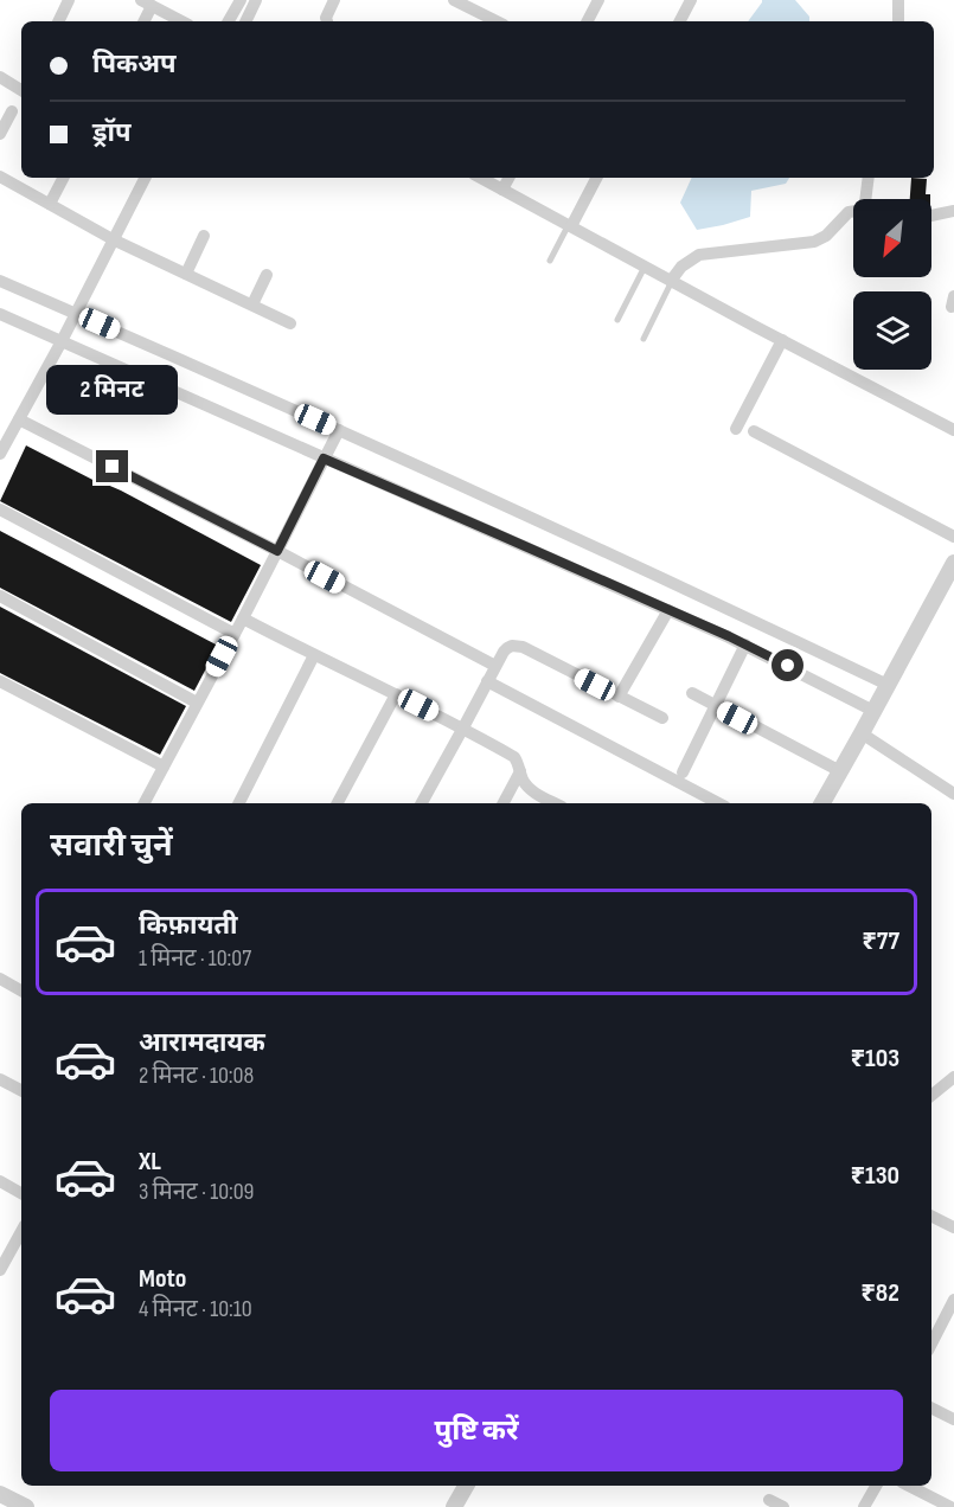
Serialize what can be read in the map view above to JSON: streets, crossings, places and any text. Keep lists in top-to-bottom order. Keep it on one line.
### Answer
{"north":"bottom left","page":{"banner":["पिकअप","ड्रॉप"],"bubble":"2 मिनट","heading":"सवारी चुनें","list":[{"name":"किफ़ायती","note":"1 मिनट · 10:07","value":"₹77"},{"name":"आरामदायक","note":"2 मिनट · 10:08","value":"₹103"},{"name":"XL","note":"3 मिनट · 10:09","value":"₹130"},{"name":"Moto","note":"4 मिनट · 10:10","value":"₹82"}],"buttons":"पुष्टि करें"}}
